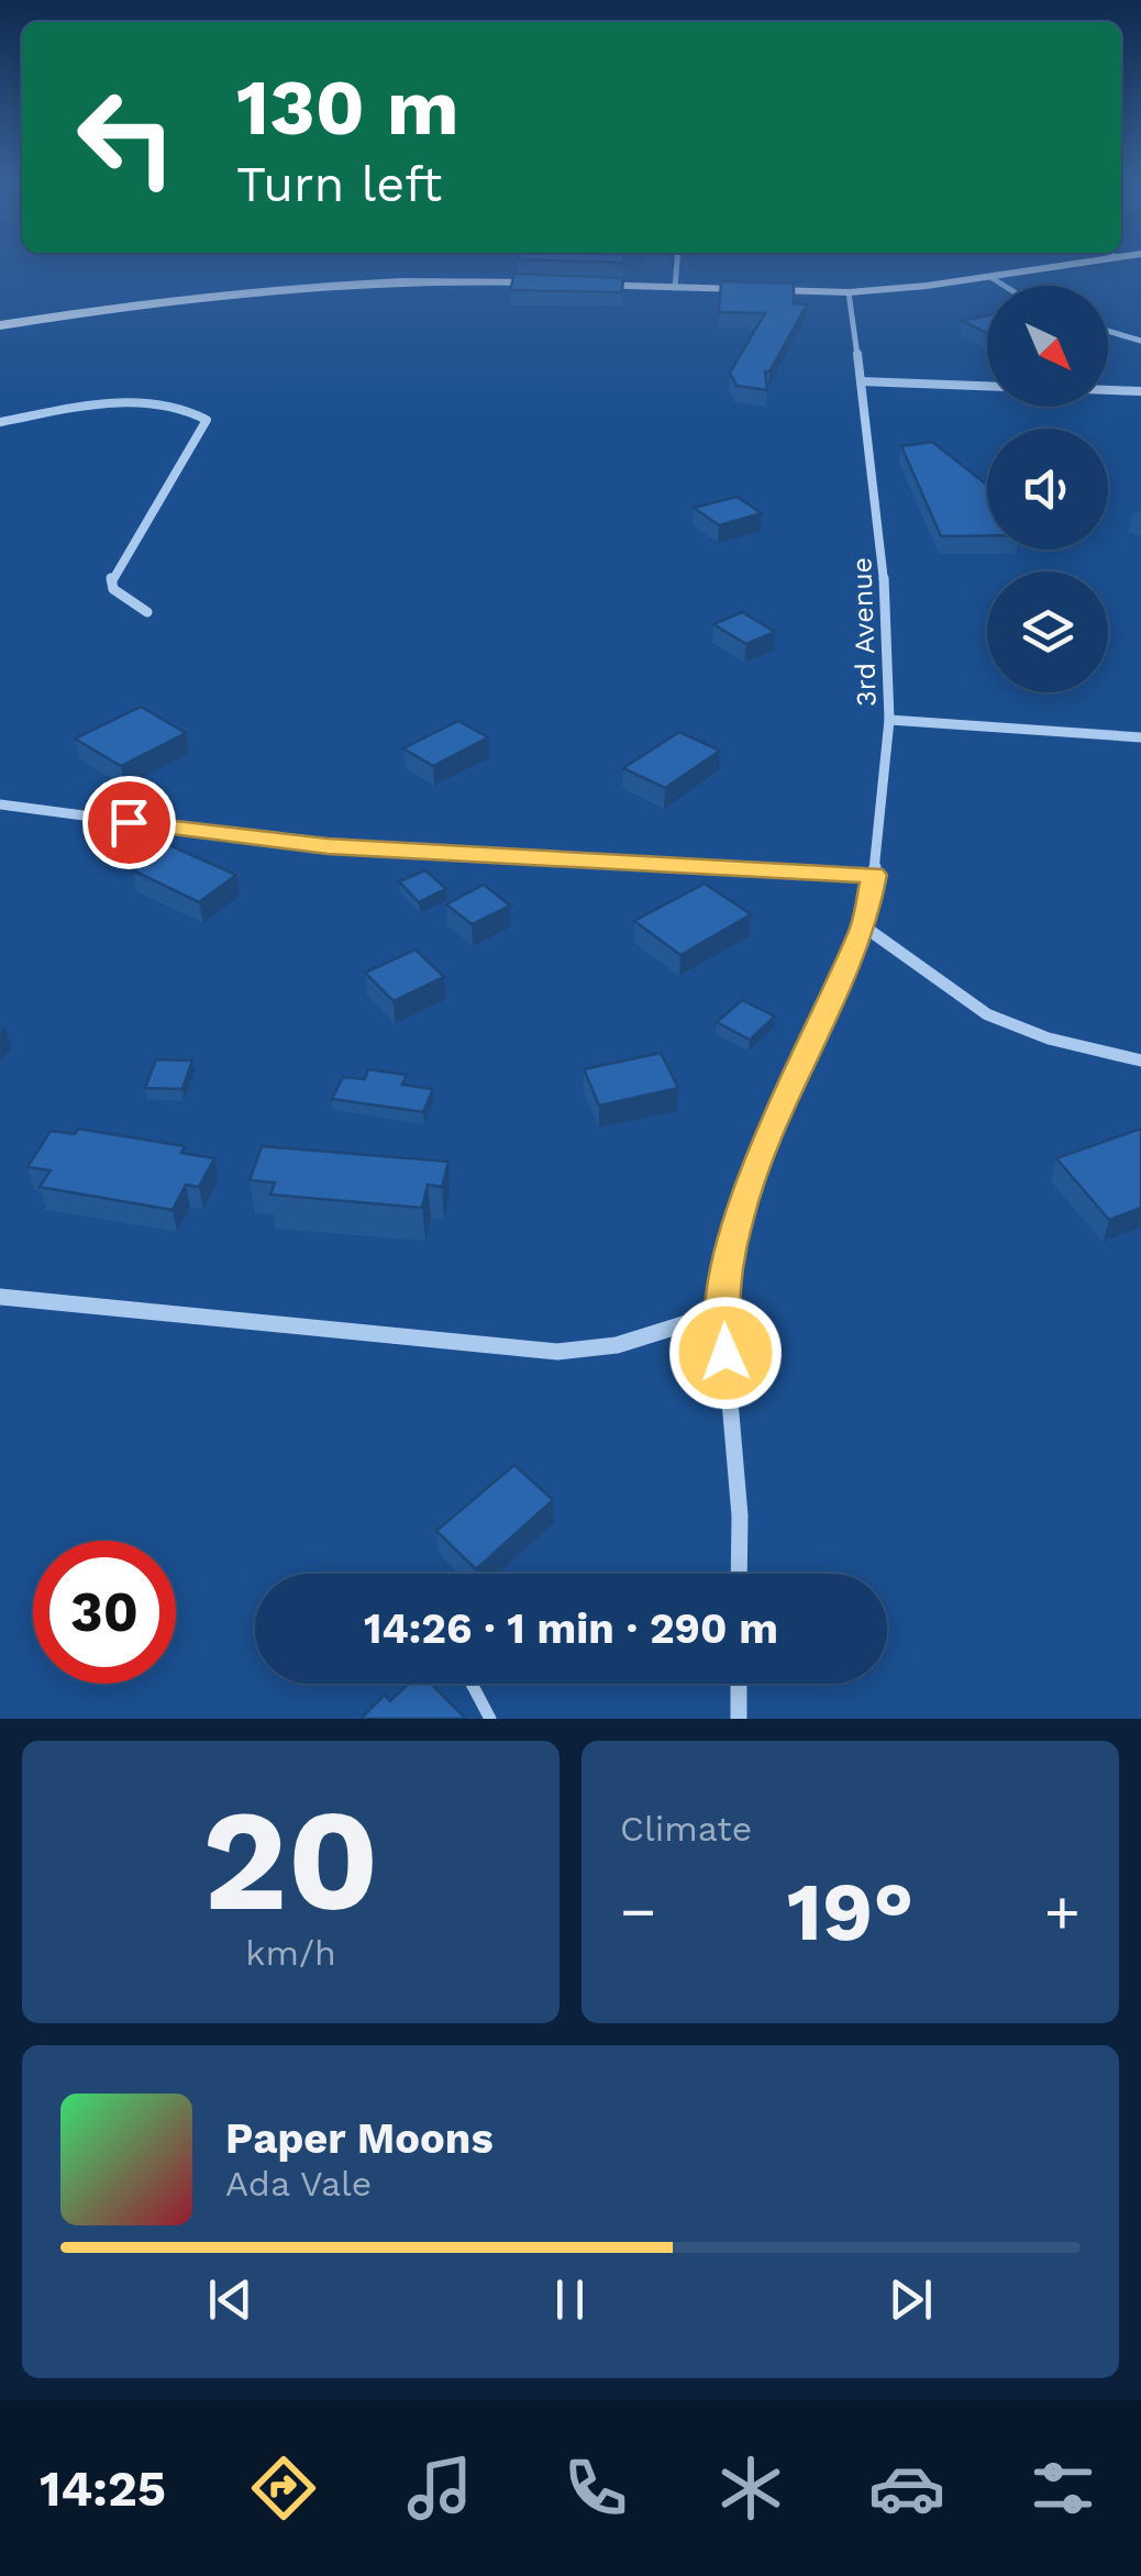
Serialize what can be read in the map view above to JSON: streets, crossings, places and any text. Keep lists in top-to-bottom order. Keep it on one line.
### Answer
{"streets":{"street":["3rd Avenue"]},"north":"bottom right","page":{"turn":["130 m","Turn left"],"limit":"30","trip":"14:26 · 1 min · 290 m","tile":[["20","km/h"],"Climate"],"heat":["−","19°","+"],"song":["Paper Moons","Ada Vale"],"tabs":"14:25"}}
